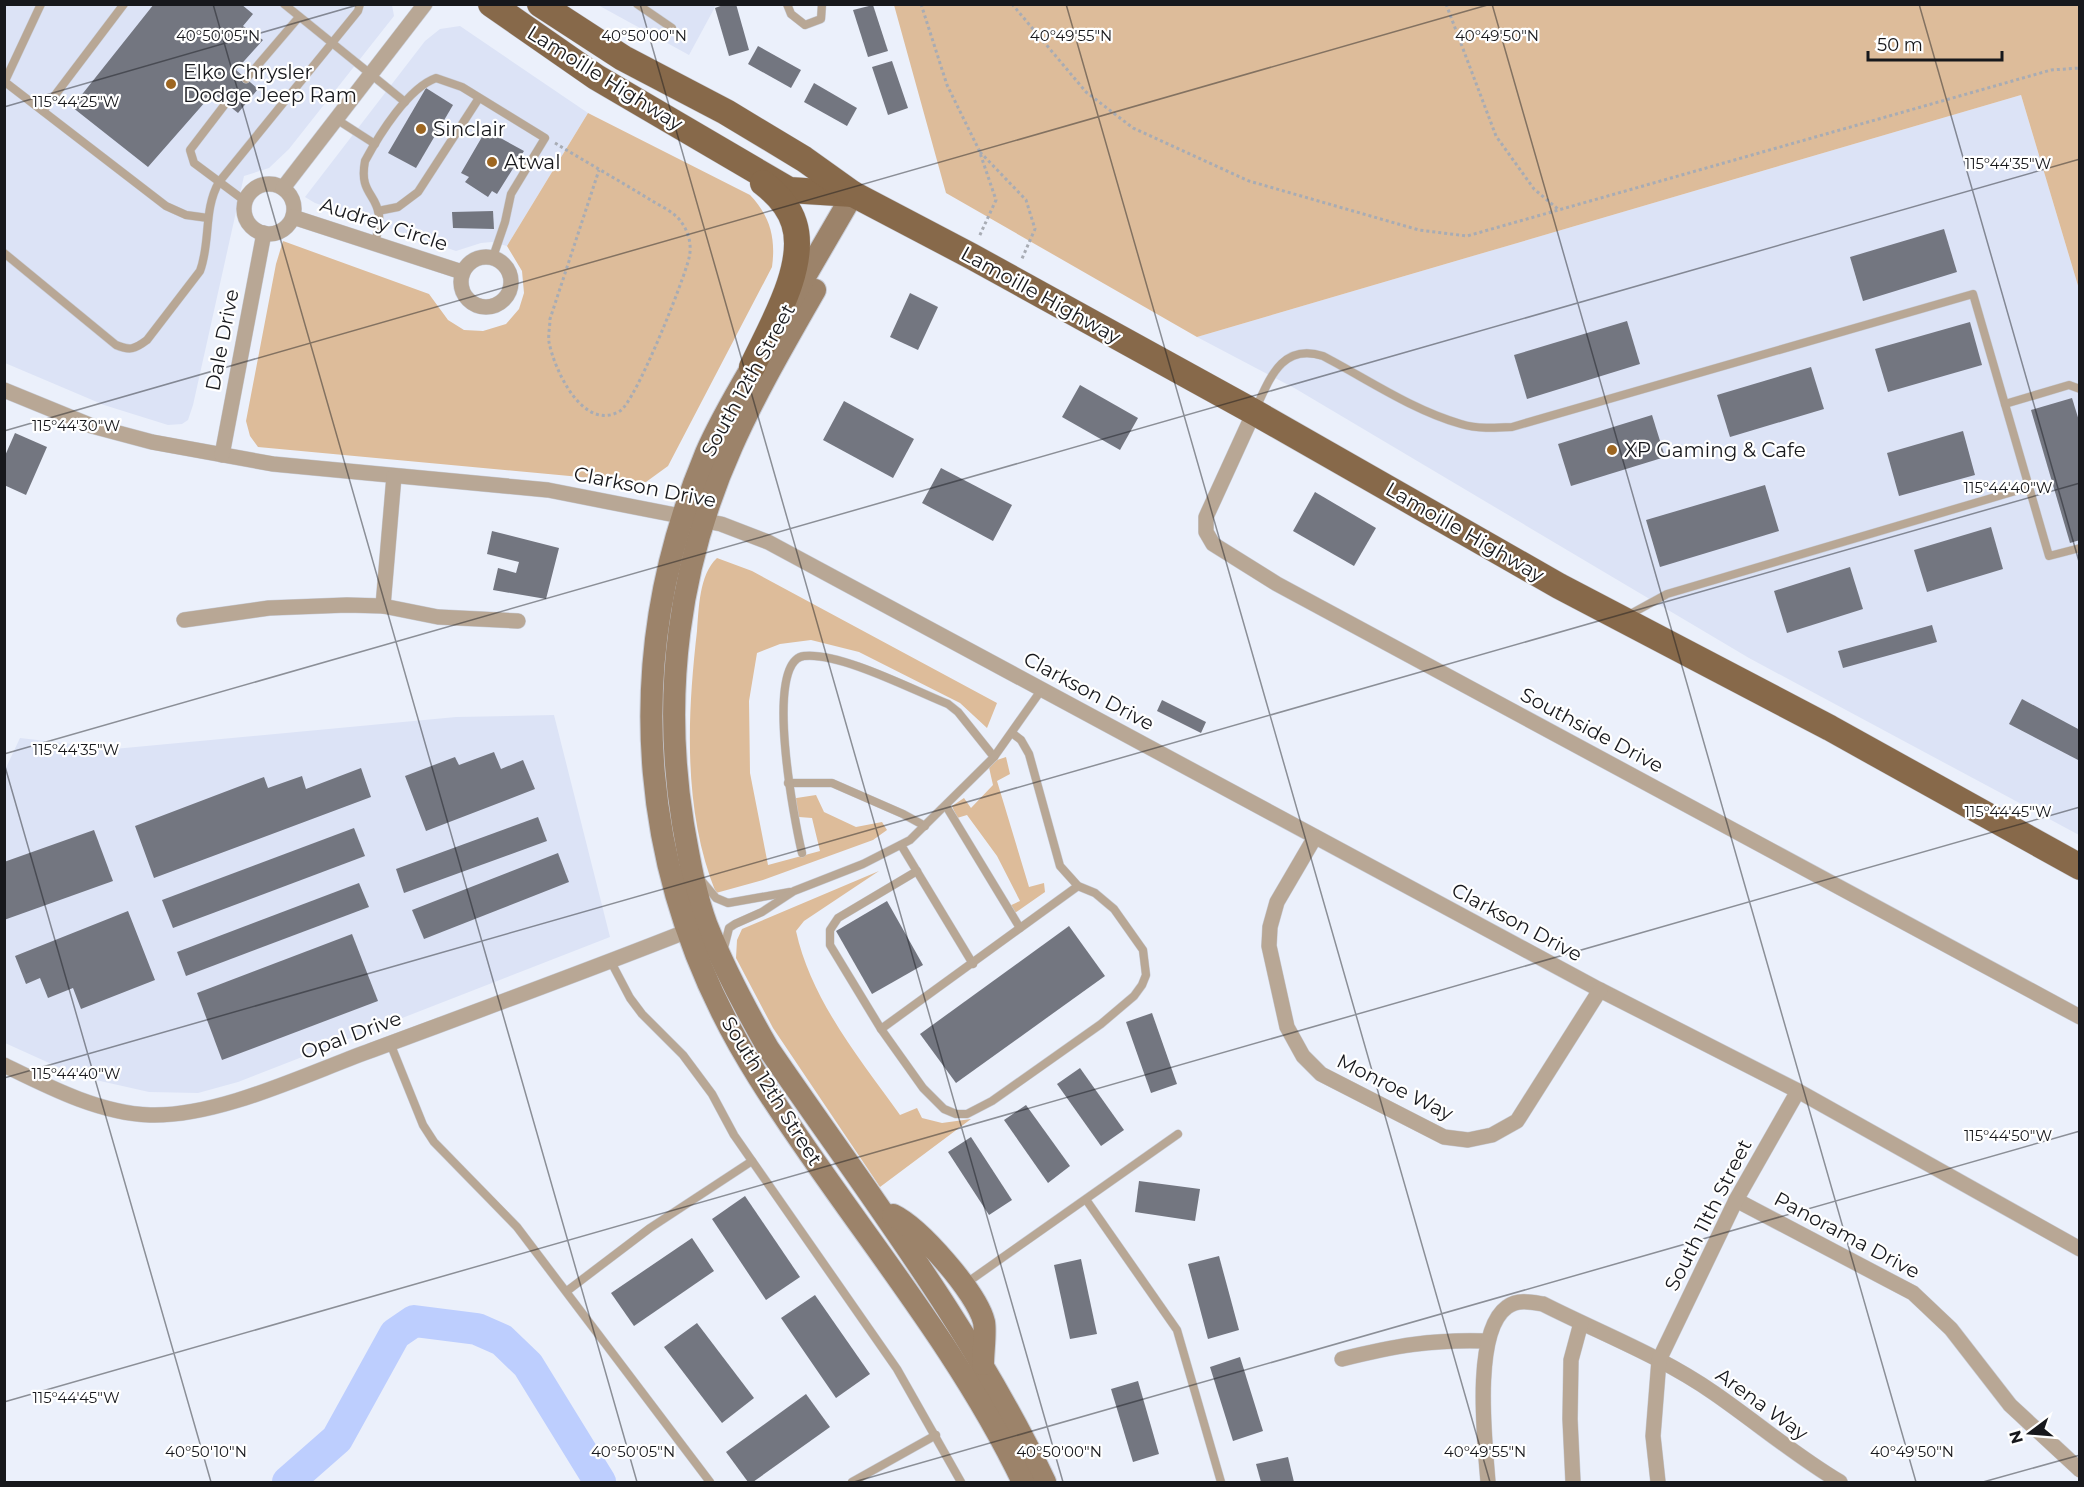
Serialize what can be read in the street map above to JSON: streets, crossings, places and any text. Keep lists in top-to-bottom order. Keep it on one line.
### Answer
{"streets":{"main road":["Lamoille Highway","South 12th Street"],"street":["Audrey Circle","Dale Drive","Clarkson Drive","Southside Drive","Opal Drive","Monroe Way","South 11th Street","Panorama Drive","Arena Way"]},"crossings":[["Lamoille Highway","South 12th Street"],["Lamoille Highway","Southside Drive"],["Audrey Circle","Dale Drive"],["Dale Drive","Clarkson Drive"],["South 12th Street","Clarkson Drive"],["South 12th Street","Opal Drive"],["Clarkson Drive","Monroe Way"],["Clarkson Drive","South 11th Street"],["South 11th Street","Panorama Drive"],["South 11th Street","Arena Way"]],"places":["Elko Chrysler Dodge Jeep Ram","Sinclair","Atwal","XP Gaming & Cafe"],"scale_bar":"50 m","north":"left","coordinates":["40°50'05\"N","40°50'00\"N","40°49'55\"N","40°49'50\"N","115°44'25\"W","115°44'35\"W","115°44'30\"W","115°44'40\"W","115°44'45\"W","115°44'50\"W","40°50'10\"N"]}
